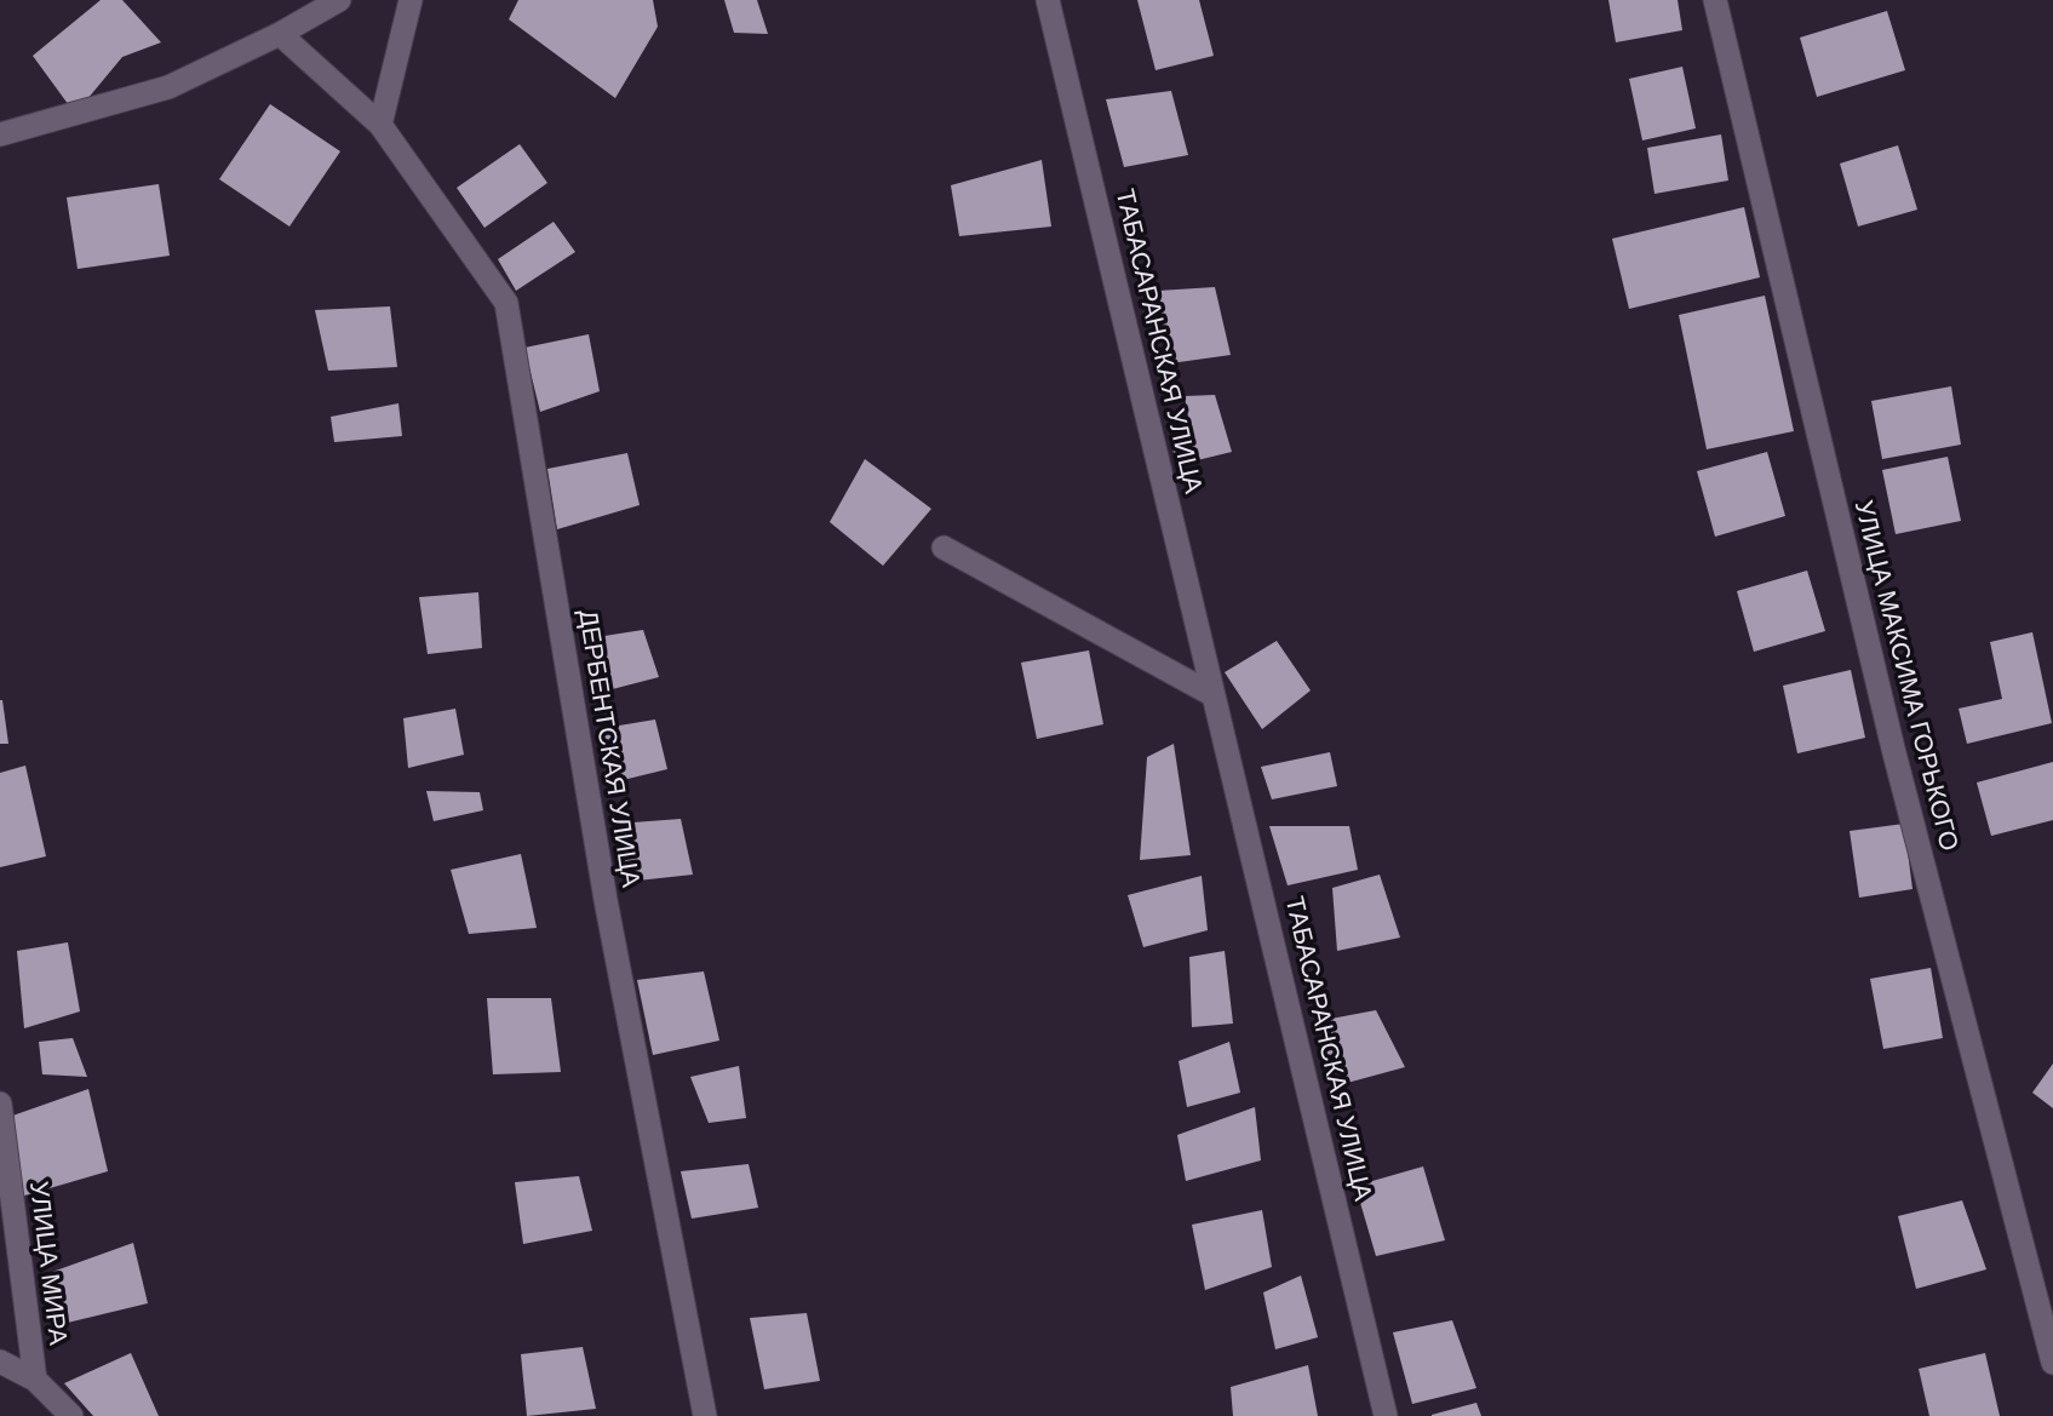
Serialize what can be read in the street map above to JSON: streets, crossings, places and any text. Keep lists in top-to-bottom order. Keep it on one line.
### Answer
{"streets":{"street":["ТАБАСАРАНСКАЯ УЛИЦА","УЛИЦА МАКСИМА ГОРЬКОГО","ДЕРБЕНТСКАЯ УЛИЦА","УЛИЦА МИРА"]}}
